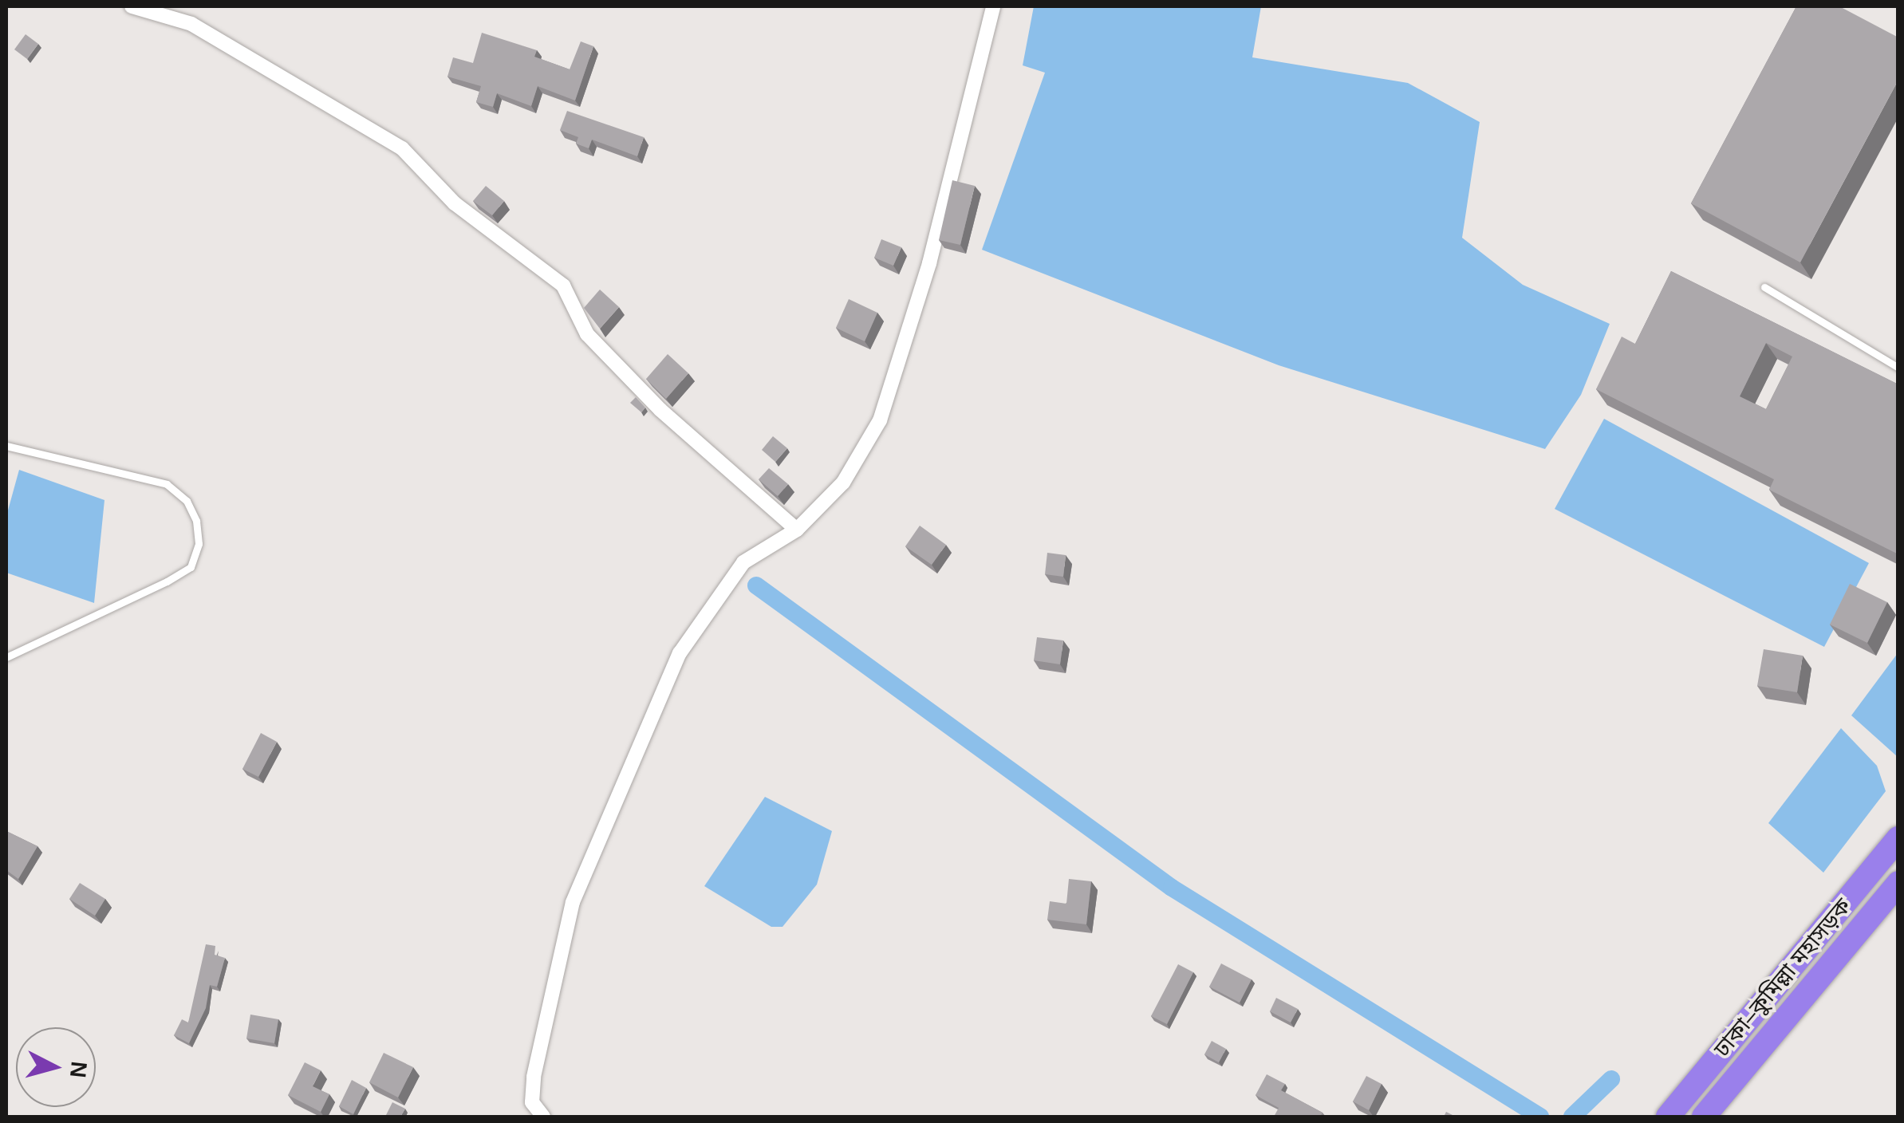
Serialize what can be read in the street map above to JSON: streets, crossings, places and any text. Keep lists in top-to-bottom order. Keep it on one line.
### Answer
{"streets":{"highway":["ঢাকা–কুমিল্লা মহাসড়ক"]},"north":"right"}
